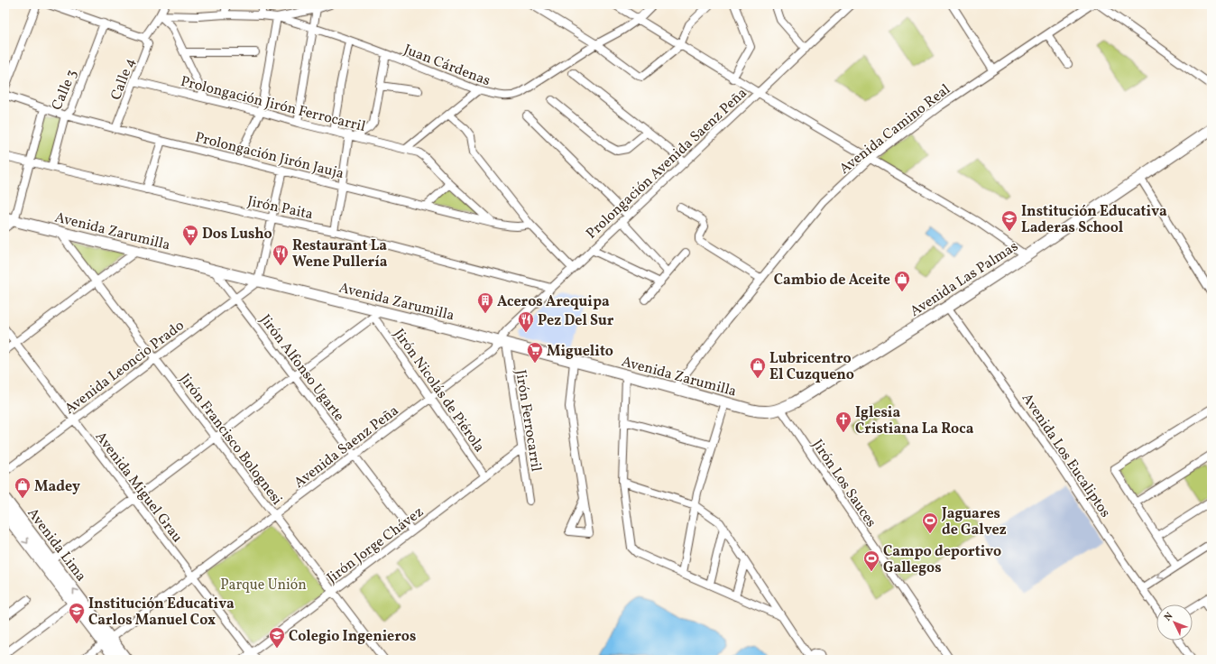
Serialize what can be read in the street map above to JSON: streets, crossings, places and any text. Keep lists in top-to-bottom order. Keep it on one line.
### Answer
{"streets":{"main road":["Avenida Zarumilla","Avenida Las Palmas","Avenida Lima"],"street":["Juan Cárdenas","Calle 4","Calle 3","Prolongación Jirón Ferrocarril","Avenida Camino Real","Prolongación Jirón Jauja","Prolongación Avenida Saenz Peña","Jirón Paita","Avenida Leoncio Prado","Jirón Alfonso Ugarte","Jirón Nicolás de Piérola","Jirón Ferrocarril","Jirón Francisco Bolognesi","Avenida Saenz Peña","Avenida Los Eucaliptos","Jirón Los Sauces","Avenida Miguel Grau","Jirón Jorge Chávez"]},"crossings":[["Calle 4","Prolongación Jirón Ferrocarril"],["Calle 4","Prolongación Jirón Jauja"],["Calle 3","Prolongación Jirón Jauja"],["Calle 3","Jirón Paita"],["Prolongación Jirón Ferrocarril","Prolongación Jirón Jauja"],["Avenida Camino Real","Avenida Zarumilla"],["Prolongación Avenida Saenz Peña","Jirón Paita"],["Prolongación Avenida Saenz Peña","Avenida Zarumilla"],["Prolongación Avenida Saenz Peña","Jirón Ferrocarril"],["Prolongación Avenida Saenz Peña","Avenida Saenz Peña"],["Avenida Zarumilla","Avenida Las Palmas"],["Avenida Zarumilla","Avenida Leoncio Prado"],["Avenida Zarumilla","Jirón Alfonso Ugarte"],["Avenida Zarumilla","Jirón Nicolás de Piérola"],["Avenida Zarumilla","Jirón Ferrocarril"],["Avenida Zarumilla","Jirón Francisco Bolognesi"],["Avenida Zarumilla","Avenida Saenz Peña"],["Avenida Zarumilla","Jirón Los Sauces"],["Avenida Las Palmas","Avenida Los Eucaliptos"],["Avenida Las Palmas","Jirón Los Sauces"],["Avenida Leoncio Prado","Jirón Alfonso Ugarte"],["Avenida Leoncio Prado","Jirón Francisco Bolognesi"],["Avenida Leoncio Prado","Avenida Miguel Grau"],["Jirón Alfonso Ugarte","Avenida Saenz Peña"],["Jirón Alfonso Ugarte","Jirón Jorge Chávez"],["Jirón Nicolás de Piérola","Avenida Saenz Peña"],["Jirón Nicolás de Piérola","Jirón Jorge Chávez"],["Jirón Ferrocarril","Avenida Saenz Peña"],["Jirón Ferrocarril","Jirón Jorge Chávez"],["Jirón Francisco Bolognesi","Avenida Saenz Peña"],["Jirón Francisco Bolognesi","Jirón Jorge Chávez"],["Avenida Saenz Peña","Avenida Miguel Grau"],["Avenida Saenz Peña","Avenida Lima"],["Avenida Miguel Grau","Jirón Jorge Chávez"]],"parks":["Parque Unión"],"places":{"school or university":["Institución Educativa Laderas School","Institución Educativa Carlos Manuel Cox","Colegio Ingenieros"],"supermarket":["Dos Lusho","Miguelito"],"restaurant":["Restaurant La Wene Pullería","Pez Del Sur"],"shop":["Cambio de Aceite","Lubricentro El Cuzqueno","Madey"],"building":["Aceros Arequipa"],"church":["Iglesia Cristiana La Roca"],"sports":["Jaguares de Galvez","Campo deportivo Gallegos"]},"north":"top left"}
